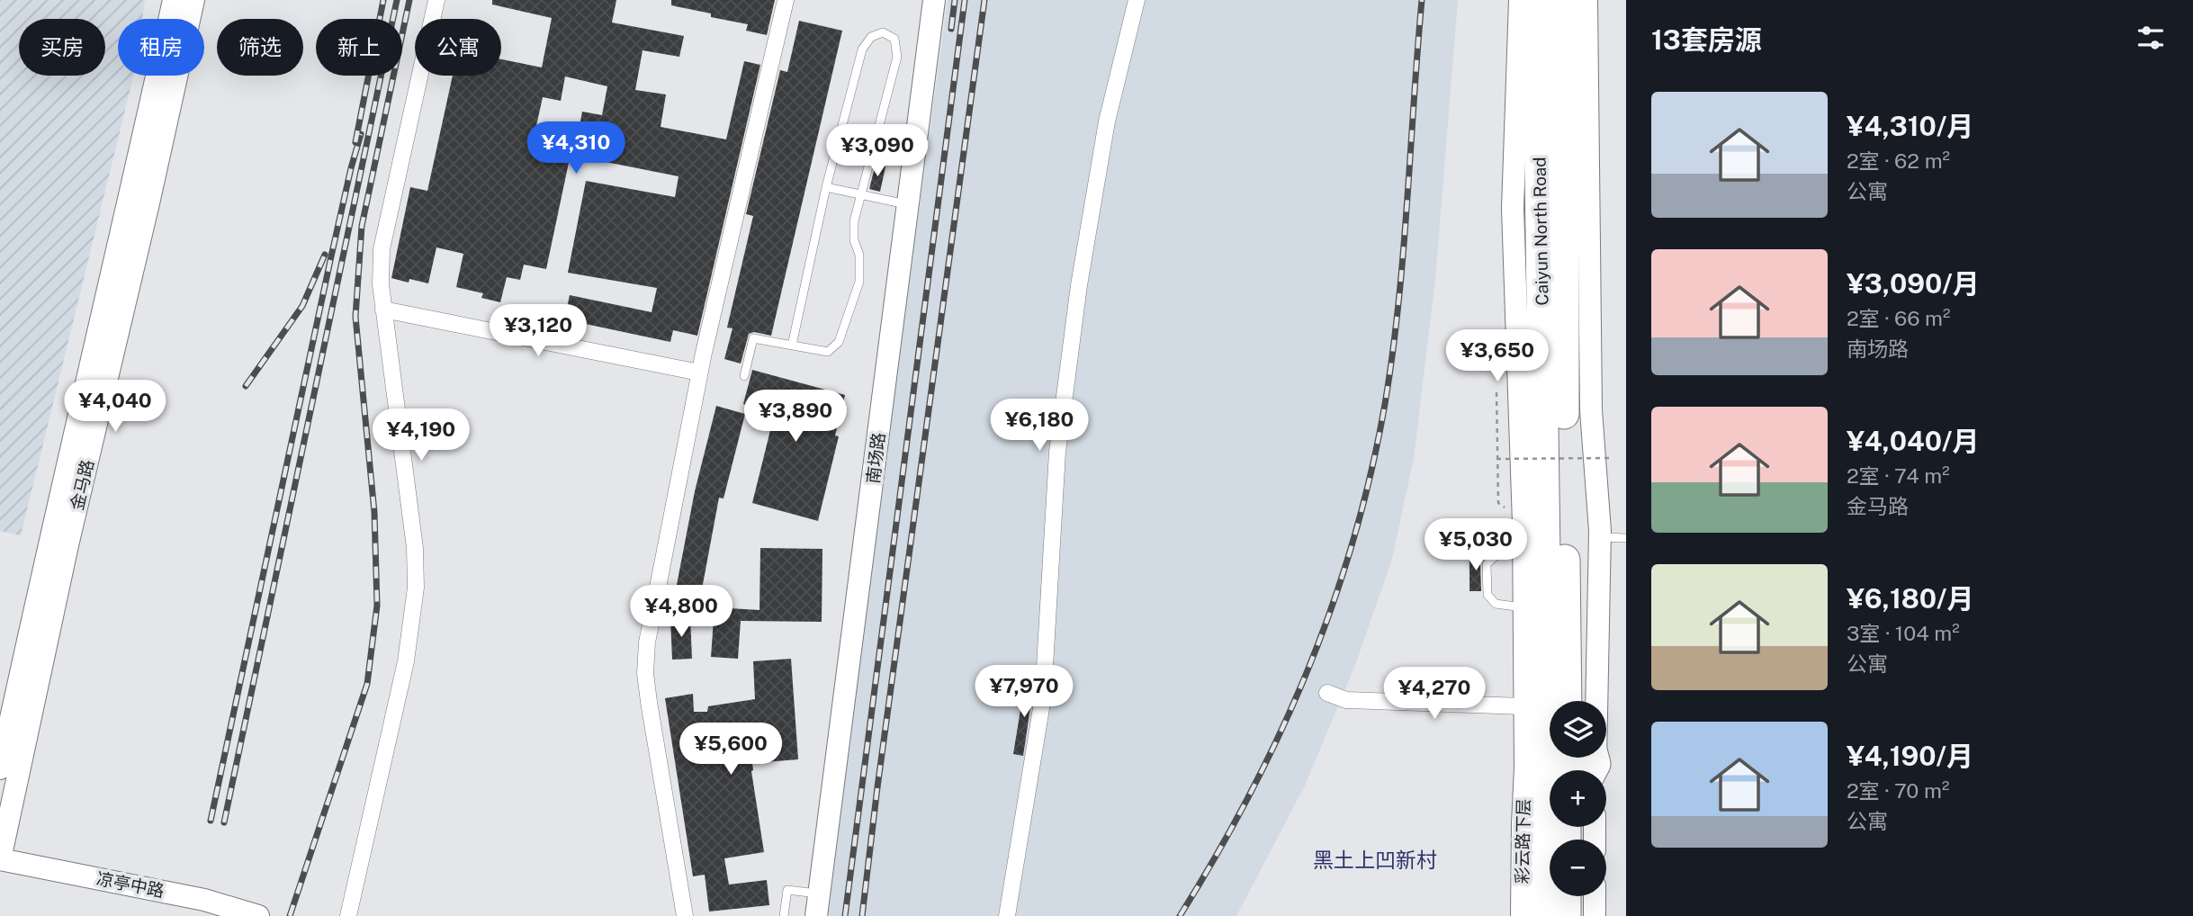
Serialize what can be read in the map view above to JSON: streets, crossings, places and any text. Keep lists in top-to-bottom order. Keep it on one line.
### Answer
{"streets":{"highway":["Caiyun North Road"],"street":["南场路","金马路","彩云路下层","凉亭中路"]},"crossings":[["金马路","凉亭中路"]],"districts":["黑土上凹新村"],"page":{"heading":"13套房源","chip":["买房","租房","筛选","新上","公寓"],"list":[{"name":"¥4,310/月","note":"2室 · 62 m² · 公寓"},{"name":"¥3,090/月","note":"2室 · 66 m² · 南场路"},{"name":"¥4,040/月","note":"2室 · 74 m² · 金马路"},{"name":"¥6,180/月","note":"3室 · 104 m² · 公寓"},{"name":"¥4,190/月","note":"2室 · 70 m² · 公寓"}],"price":["¥4,310","¥3,090","¥3,120","¥3,650","¥4,040","¥3,890","¥6,180","¥4,190","¥5,030","¥4,800","¥7,970","¥4,270","¥5,600"],"map_buttons":["+","−"]}}
